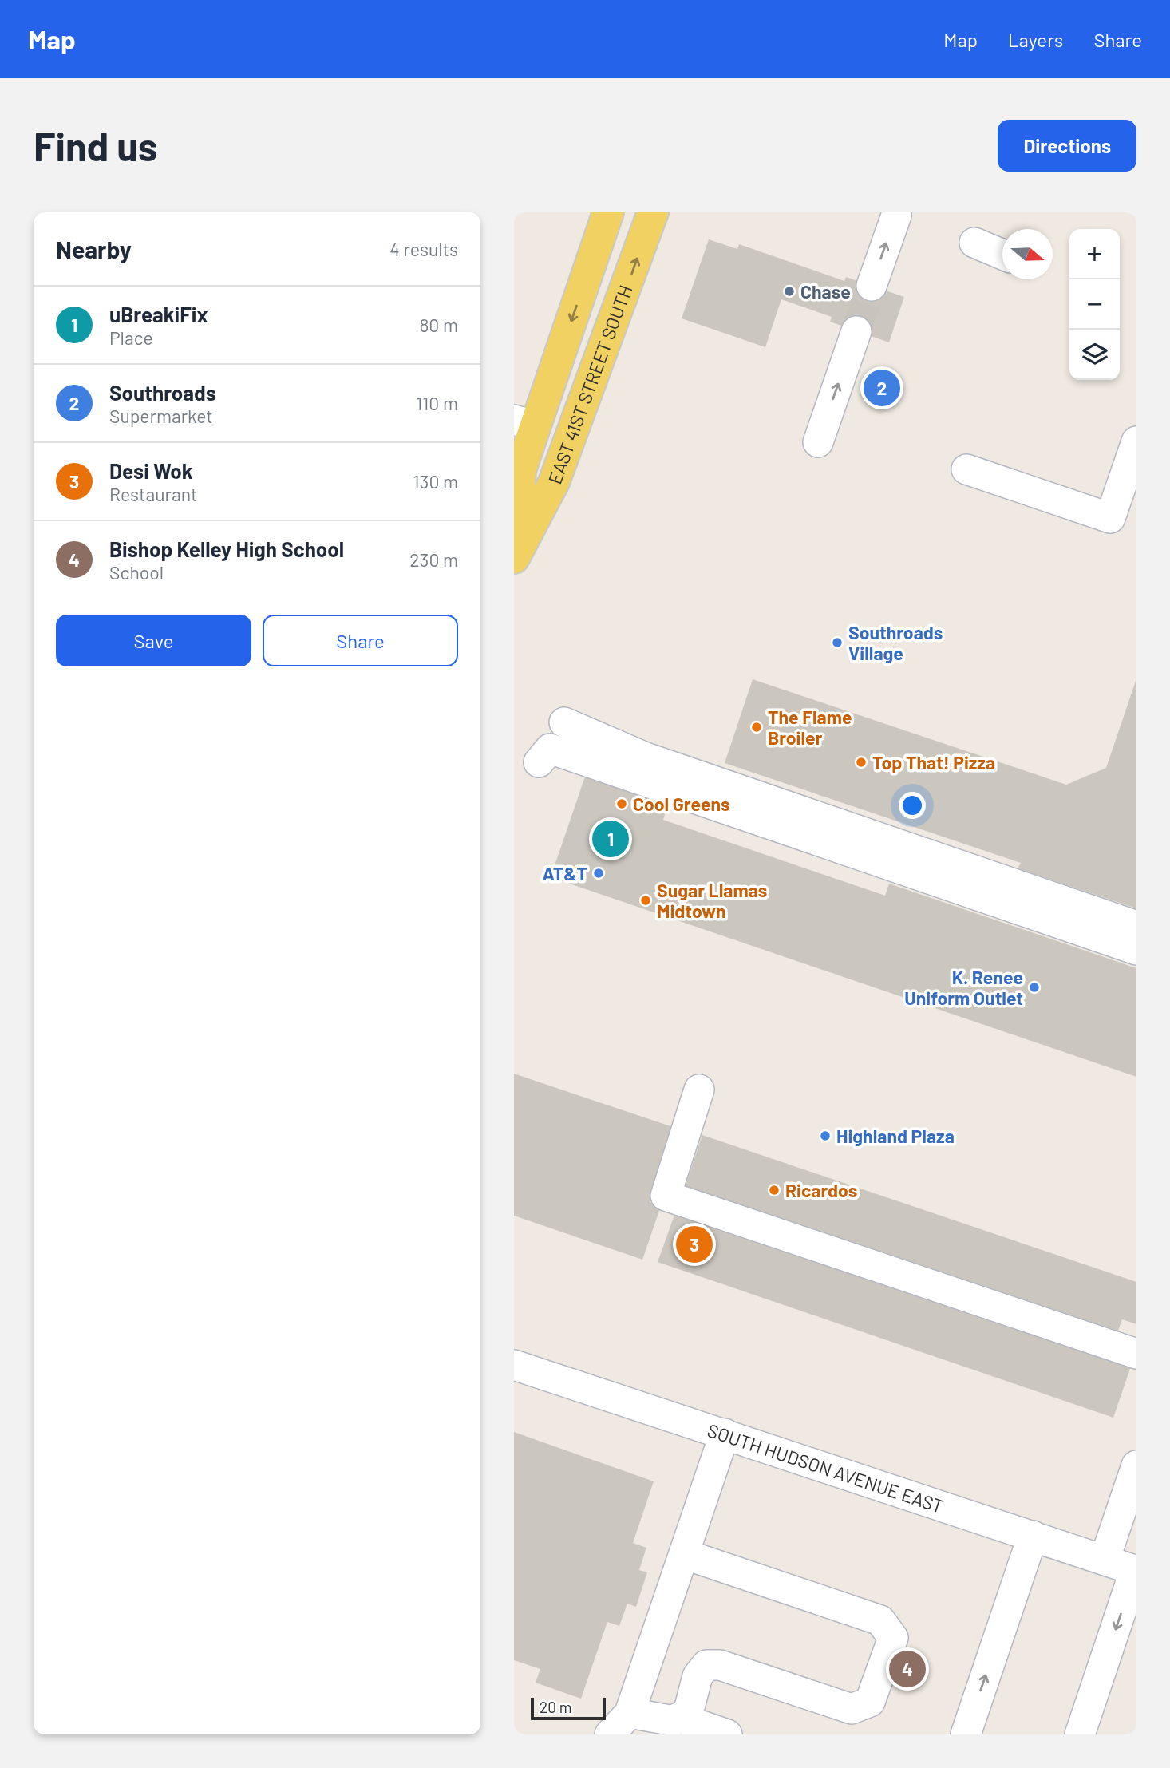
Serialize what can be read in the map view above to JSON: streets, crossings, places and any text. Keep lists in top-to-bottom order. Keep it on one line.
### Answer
{"streets":{"main road":["EAST 41ST STREET SOUTH"],"street":["SOUTH HUDSON AVENUE EAST"]},"places":["Chase","Southroads Village","The Flame Broiler","Top That! Pizza","Cool Greens","AT&T","Sugar Llamas Midtown","K. Renee Uniform Outlet","Highland Plaza","Ricardos"],"scale_bar":"20 m","north":"right","page":{"header":"Map","nav":["Map","Layers","Share"],"buttons":["Directions",["Save","Share"]],"title":"Find us","heading":["Nearby","4 results"],"map_buttons":["+","−"],"list":[{"mark":"1","name":"uBreakiFix","note":"Place","value":"80 m"},{"mark":"2","name":"Southroads","note":"Supermarket","value":"110 m"},{"mark":"3","name":"Desi Wok","note":"Restaurant","value":"130 m"},{"mark":"4","name":"Bishop Kelley High School","note":"School","value":"230 m"}],"pins":["2","1","3","4"],"scale":"20 m"}}
